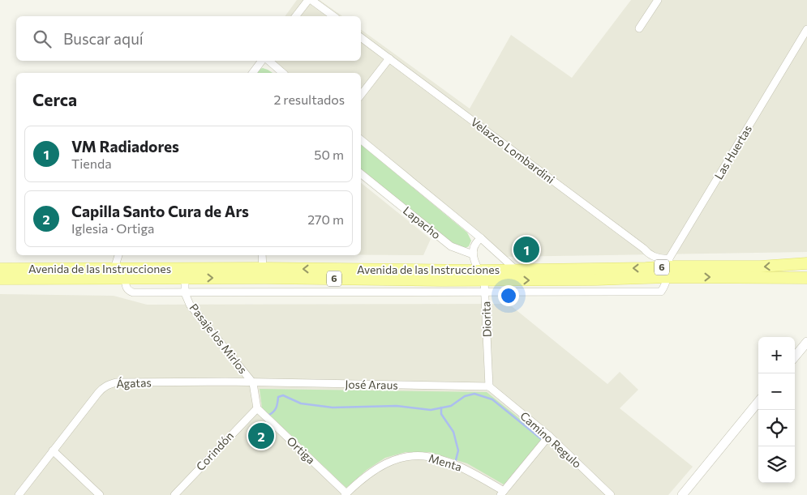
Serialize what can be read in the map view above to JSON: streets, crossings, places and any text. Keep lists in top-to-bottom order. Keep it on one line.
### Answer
{"streets":{"main road":["6","Avenida de las Instrucciones"],"street":["Velazco Lombardini","Las Huertas","Lapacho","Diorita","Pasaje los Mirlos","Ágatas","José Araus","Camino Regulo","Ortiga","Corindón","Menta"]},"crossings":[["Velazco Lombardini","Las Huertas"],["Velazco Lombardini","Avenida de las Instrucciones"],["Las Huertas","Avenida de las Instrucciones"],["Lapacho","Diorita"],["Avenida de las Instrucciones","Diorita"],["Avenida de las Instrucciones","Pasaje los Mirlos"],["Diorita","José Araus"],["Diorita","Camino Regulo"],["Pasaje los Mirlos","Ágatas"],["Pasaje los Mirlos","José Araus"],["Ágatas","José Araus"],["José Araus","Camino Regulo"],["Ortiga","Corindón"],["Ortiga","Menta"]],"page":{"search":"Buscar aquí","heading":["Cerca","2 resultados"],"list":[{"mark":"1","name":"VM Radiadores","note":"Tienda","value":"50 m"},{"mark":"2","name":"Capilla Santo Cura de Ars","note":"Iglesia · Ortiga","value":"270 m"}],"pins":["1","2"],"map_buttons":["+","−"]}}
